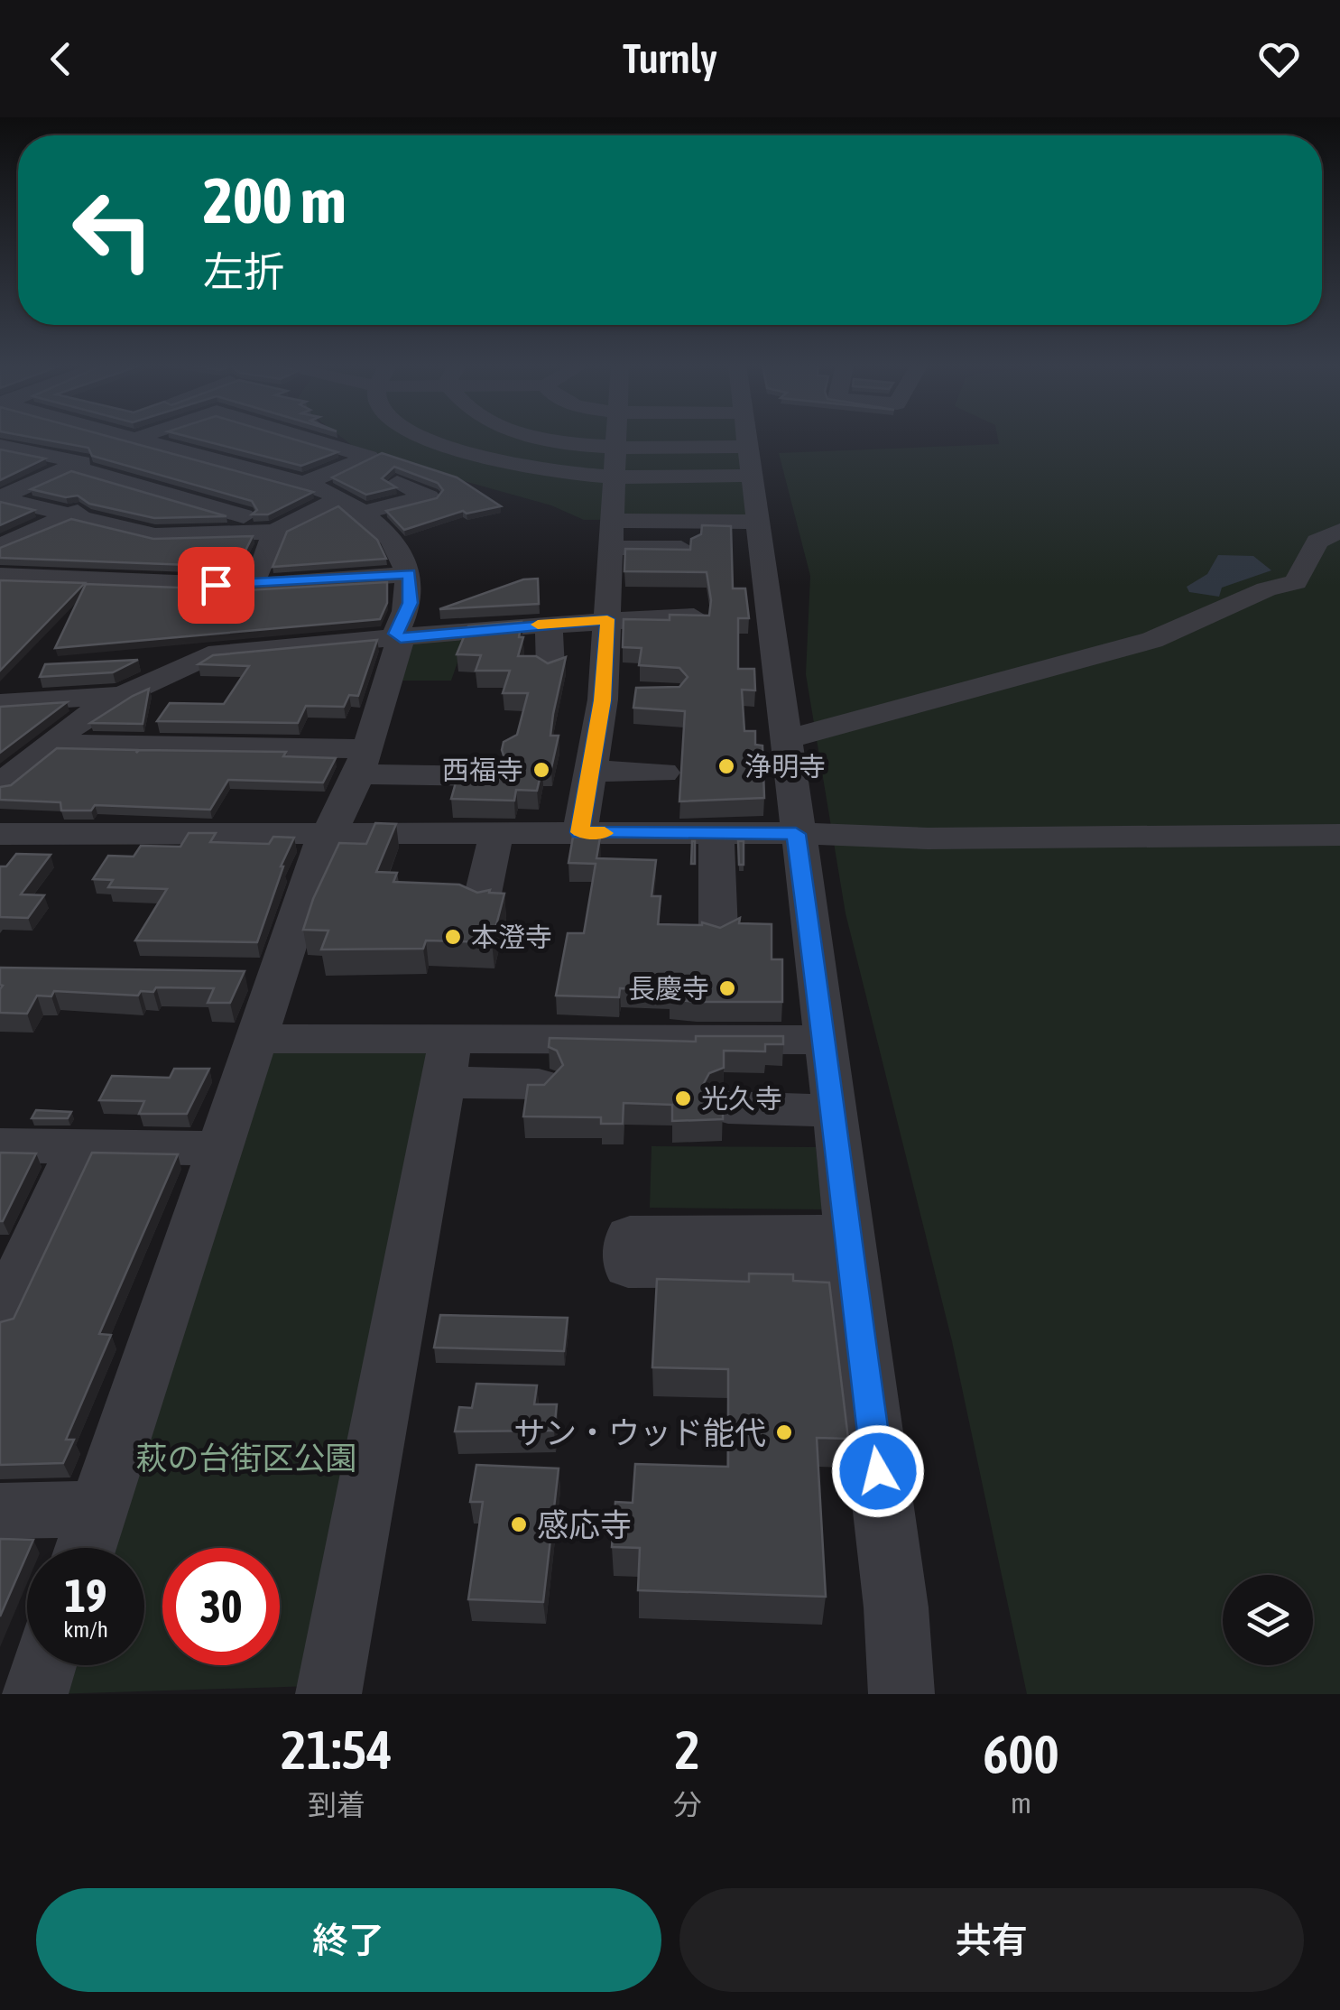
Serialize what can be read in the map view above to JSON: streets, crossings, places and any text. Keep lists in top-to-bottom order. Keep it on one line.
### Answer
{"parks":["萩の台街区公園"],"places":["浄明寺","西福寺","本澄寺","長慶寺","光久寺","サン・ウッド能代","感応寺"],"page":{"header":"Turnly","turn":["200 m","左折"],"speed":"19 km/h","limit":"30","eta":["21:54","到着","2","分","600","m"],"buttons":["終了","共有"]}}
